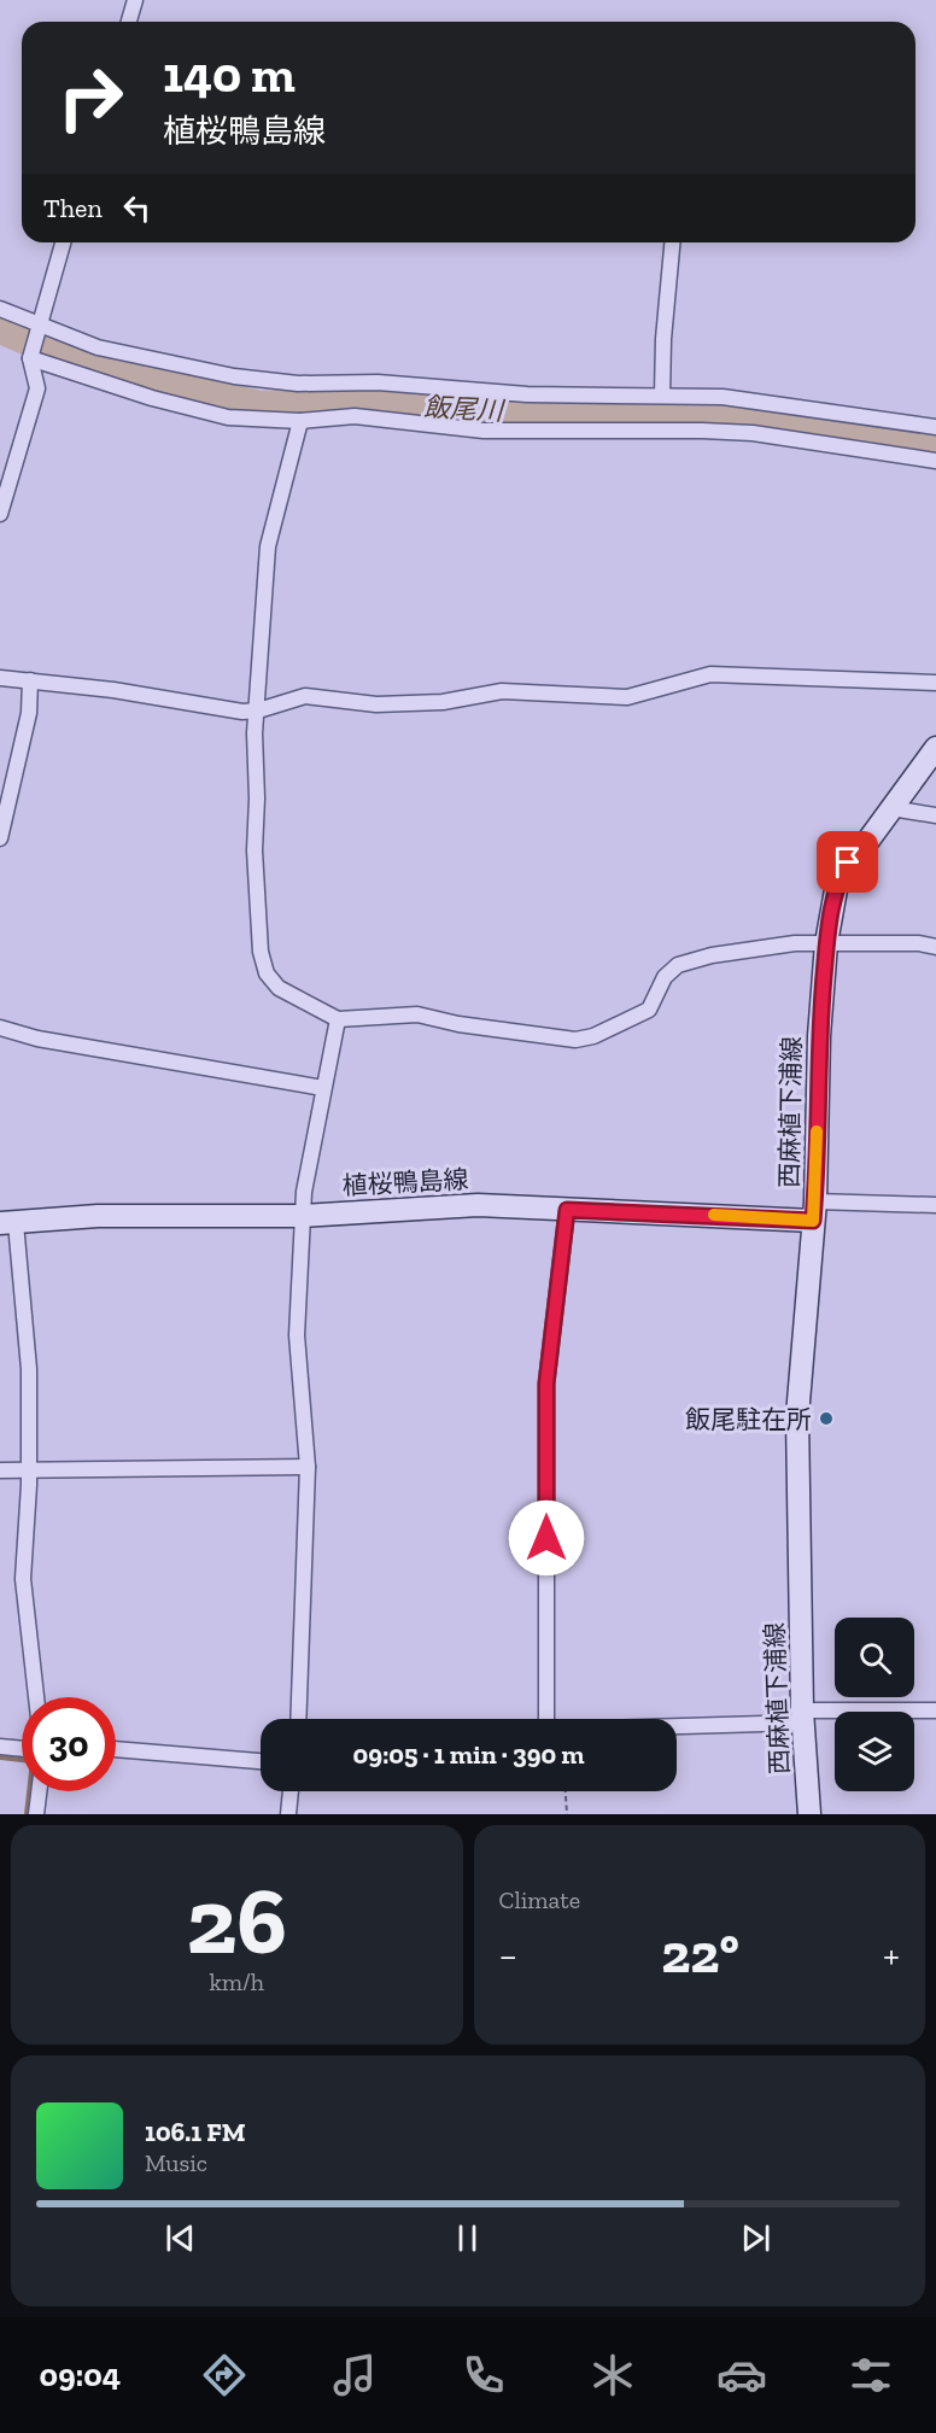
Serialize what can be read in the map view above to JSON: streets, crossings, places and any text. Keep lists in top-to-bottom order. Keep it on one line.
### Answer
{"streets":{"main road":["西麻植下浦線","植桜鴨島線"]},"crossings":[["西麻植下浦線","植桜鴨島線"]],"water":["飯尾川"],"places":["飯尾駐在所"],"page":{"turn":["140 m","植桜鴨島線"],"then":"Then","limit":"30","trip":"09:05 · 1 min · 390 m","tile":[["26","km/h"],"Climate"],"heat":["−","22°","+"],"song":["106.1 FM","Music"],"tabs":"09:04"}}
